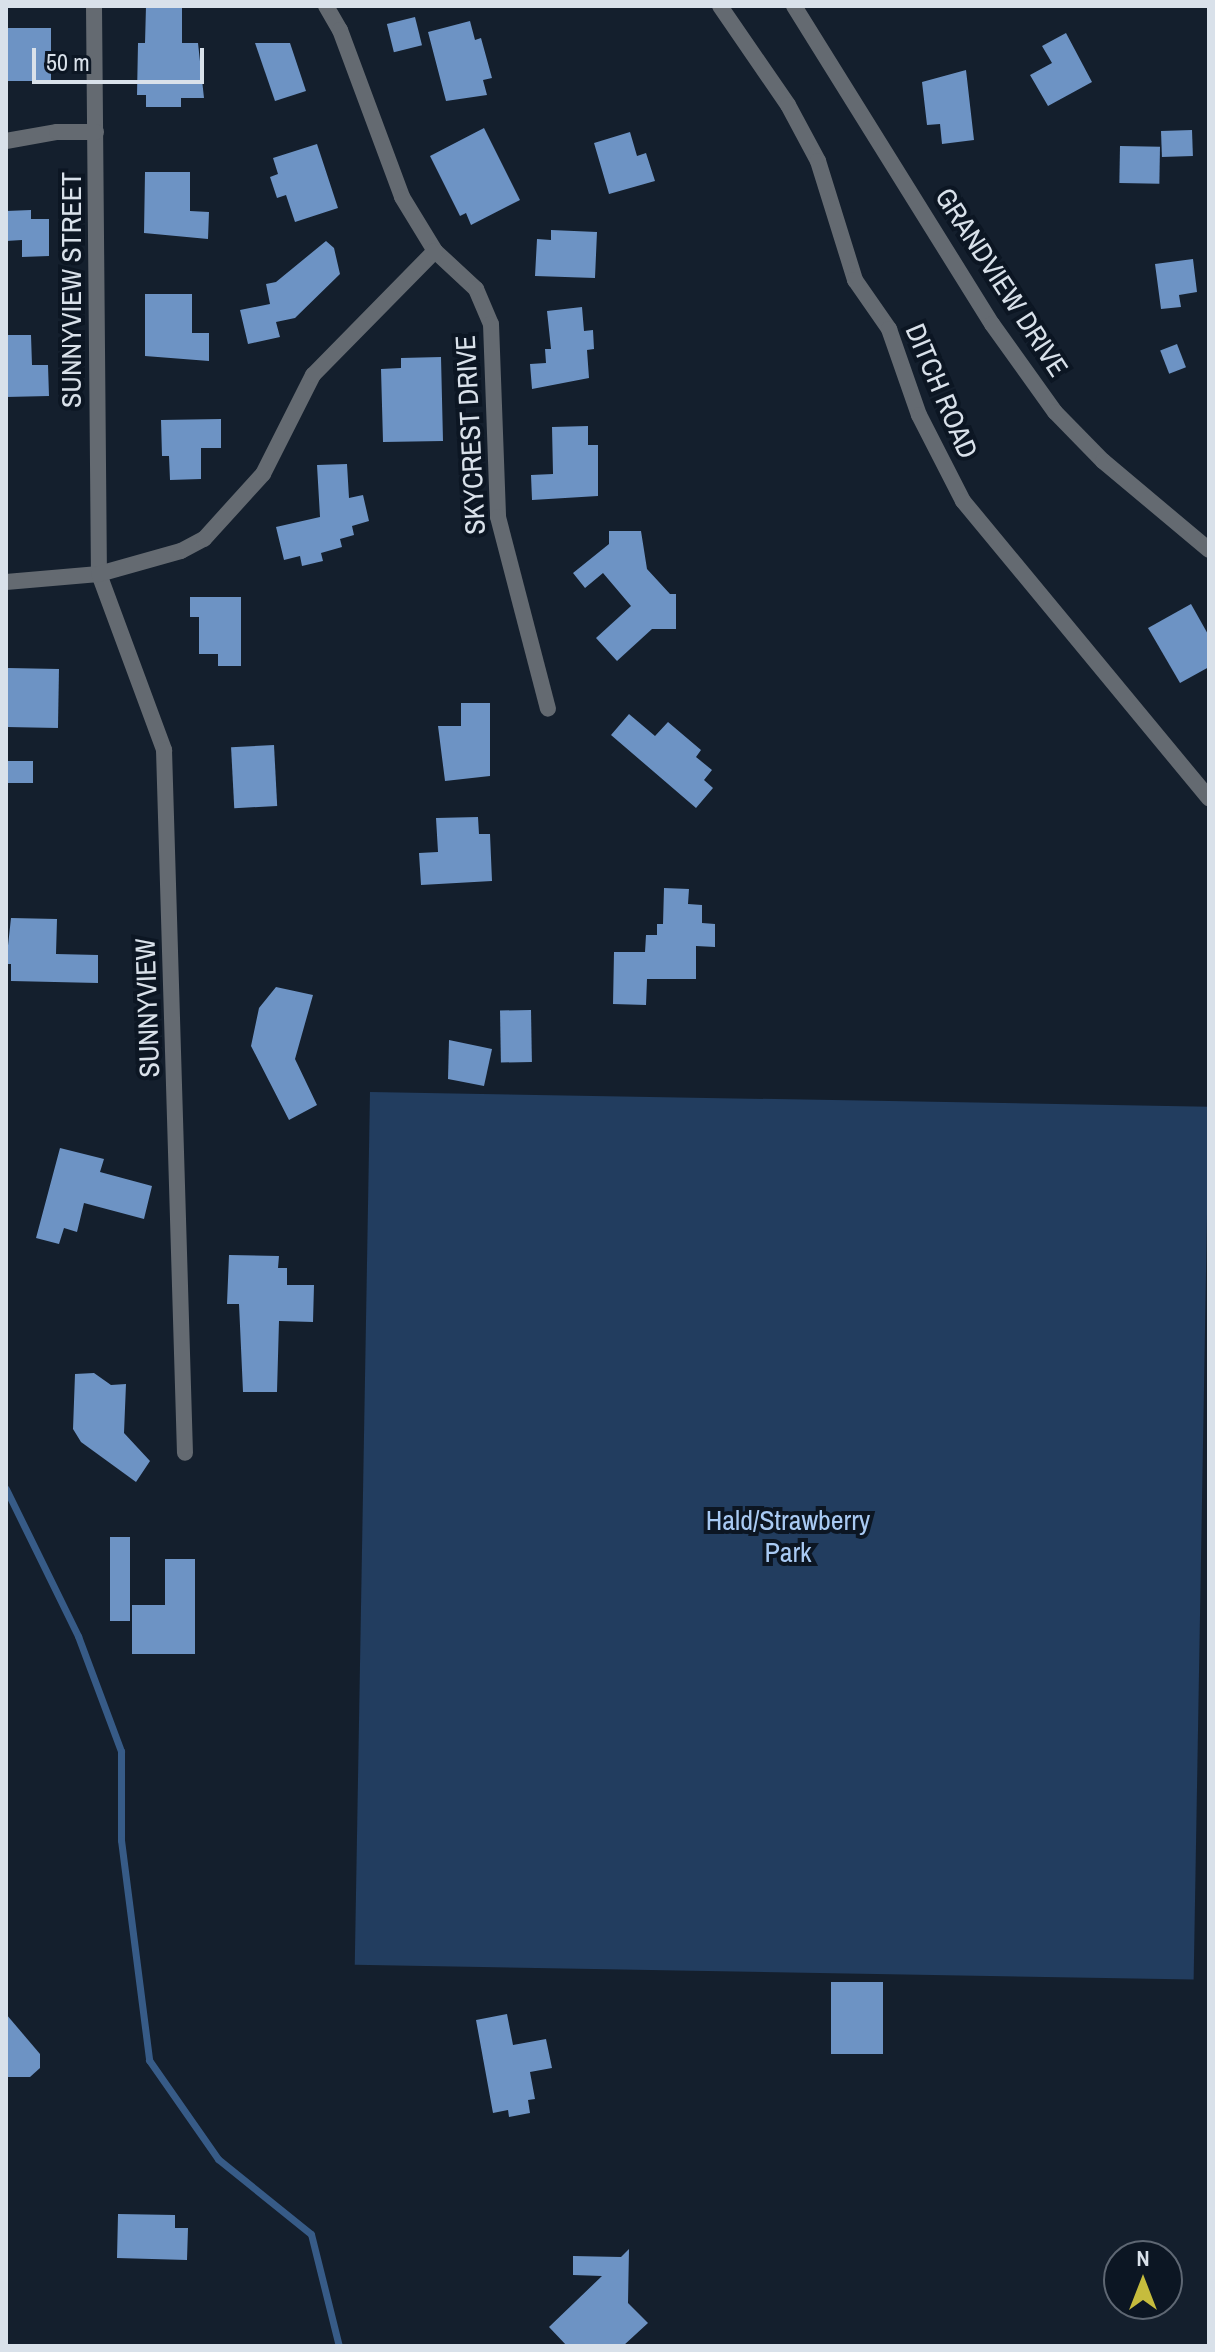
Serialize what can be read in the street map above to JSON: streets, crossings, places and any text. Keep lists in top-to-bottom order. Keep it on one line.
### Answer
{"streets":{"street":["GRANDVIEW DRIVE","SUNNYVIEW STREET","DITCH ROAD","SKYCREST DRIVE","SUNNYVIEW"]},"crossings":[["SUNNYVIEW STREET","SUNNYVIEW"]],"parks":["Hald/Strawberry Park"],"scale_bar":"50 m","north":"top"}
